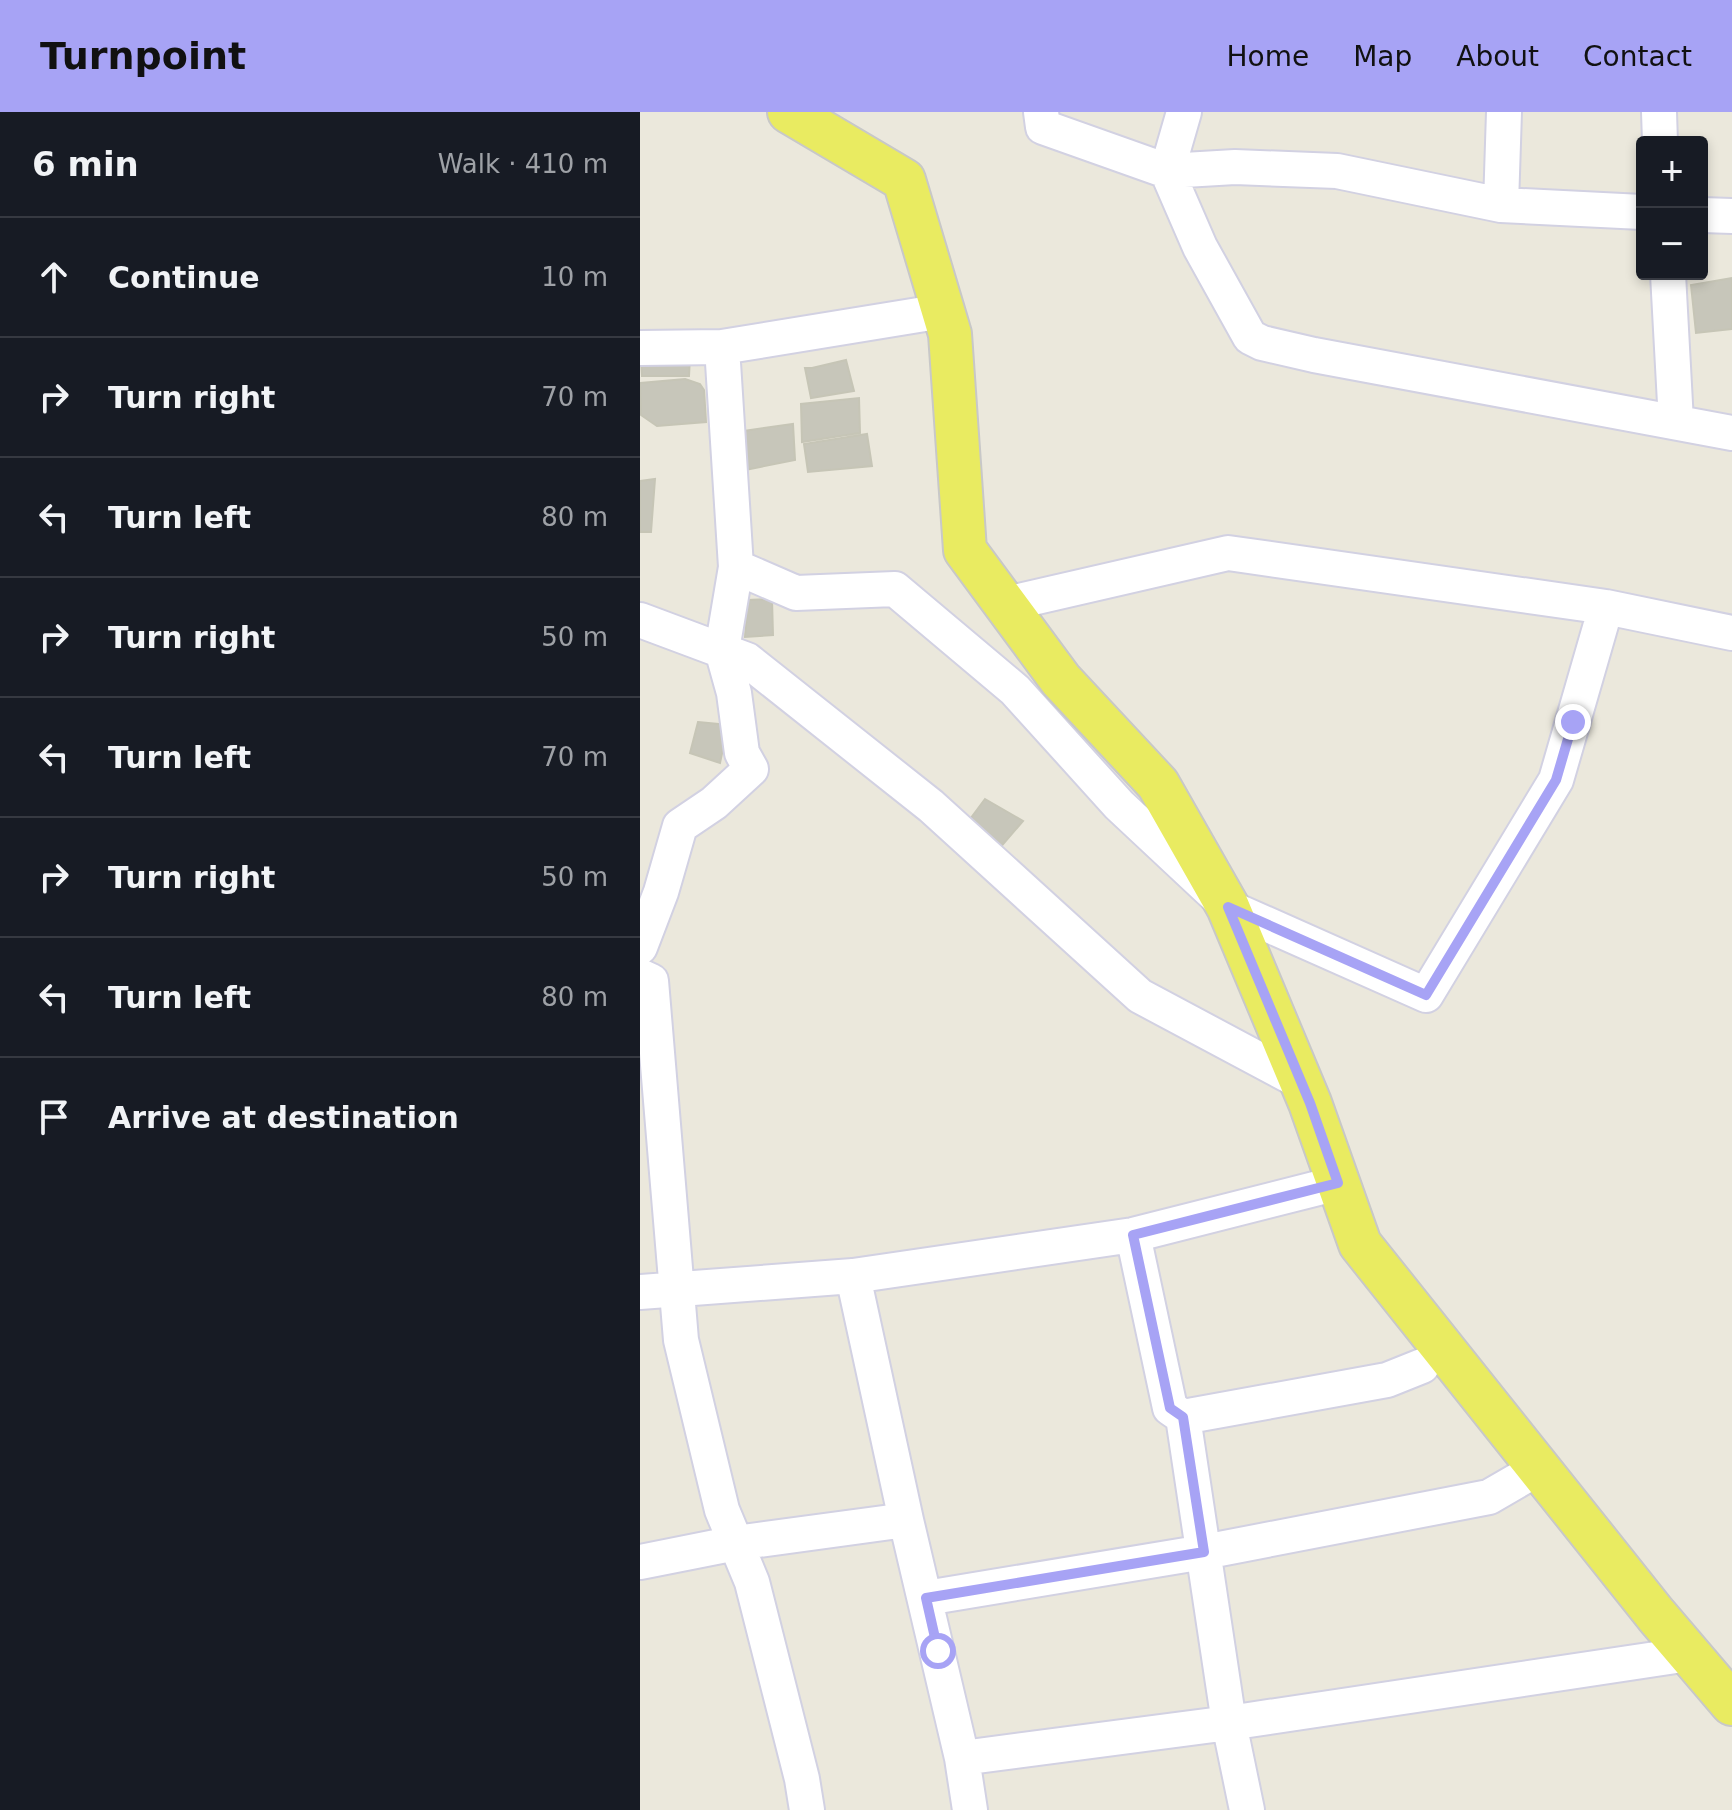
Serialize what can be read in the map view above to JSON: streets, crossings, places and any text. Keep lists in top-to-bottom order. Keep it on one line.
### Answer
{"page":{"header":"Turnpoint","nav":["Home","Map","About","Contact"],"heading":["6 min","Walk · 410 m"],"map_buttons":["+","−"],"list":[["Continue","10 m"],["Turn right","70 m"],["Turn left","80 m"],["Turn right","50 m"],["Turn left","70 m"],["Turn right","50 m"],["Turn left","80 m"],"Arrive at destination"]}}
